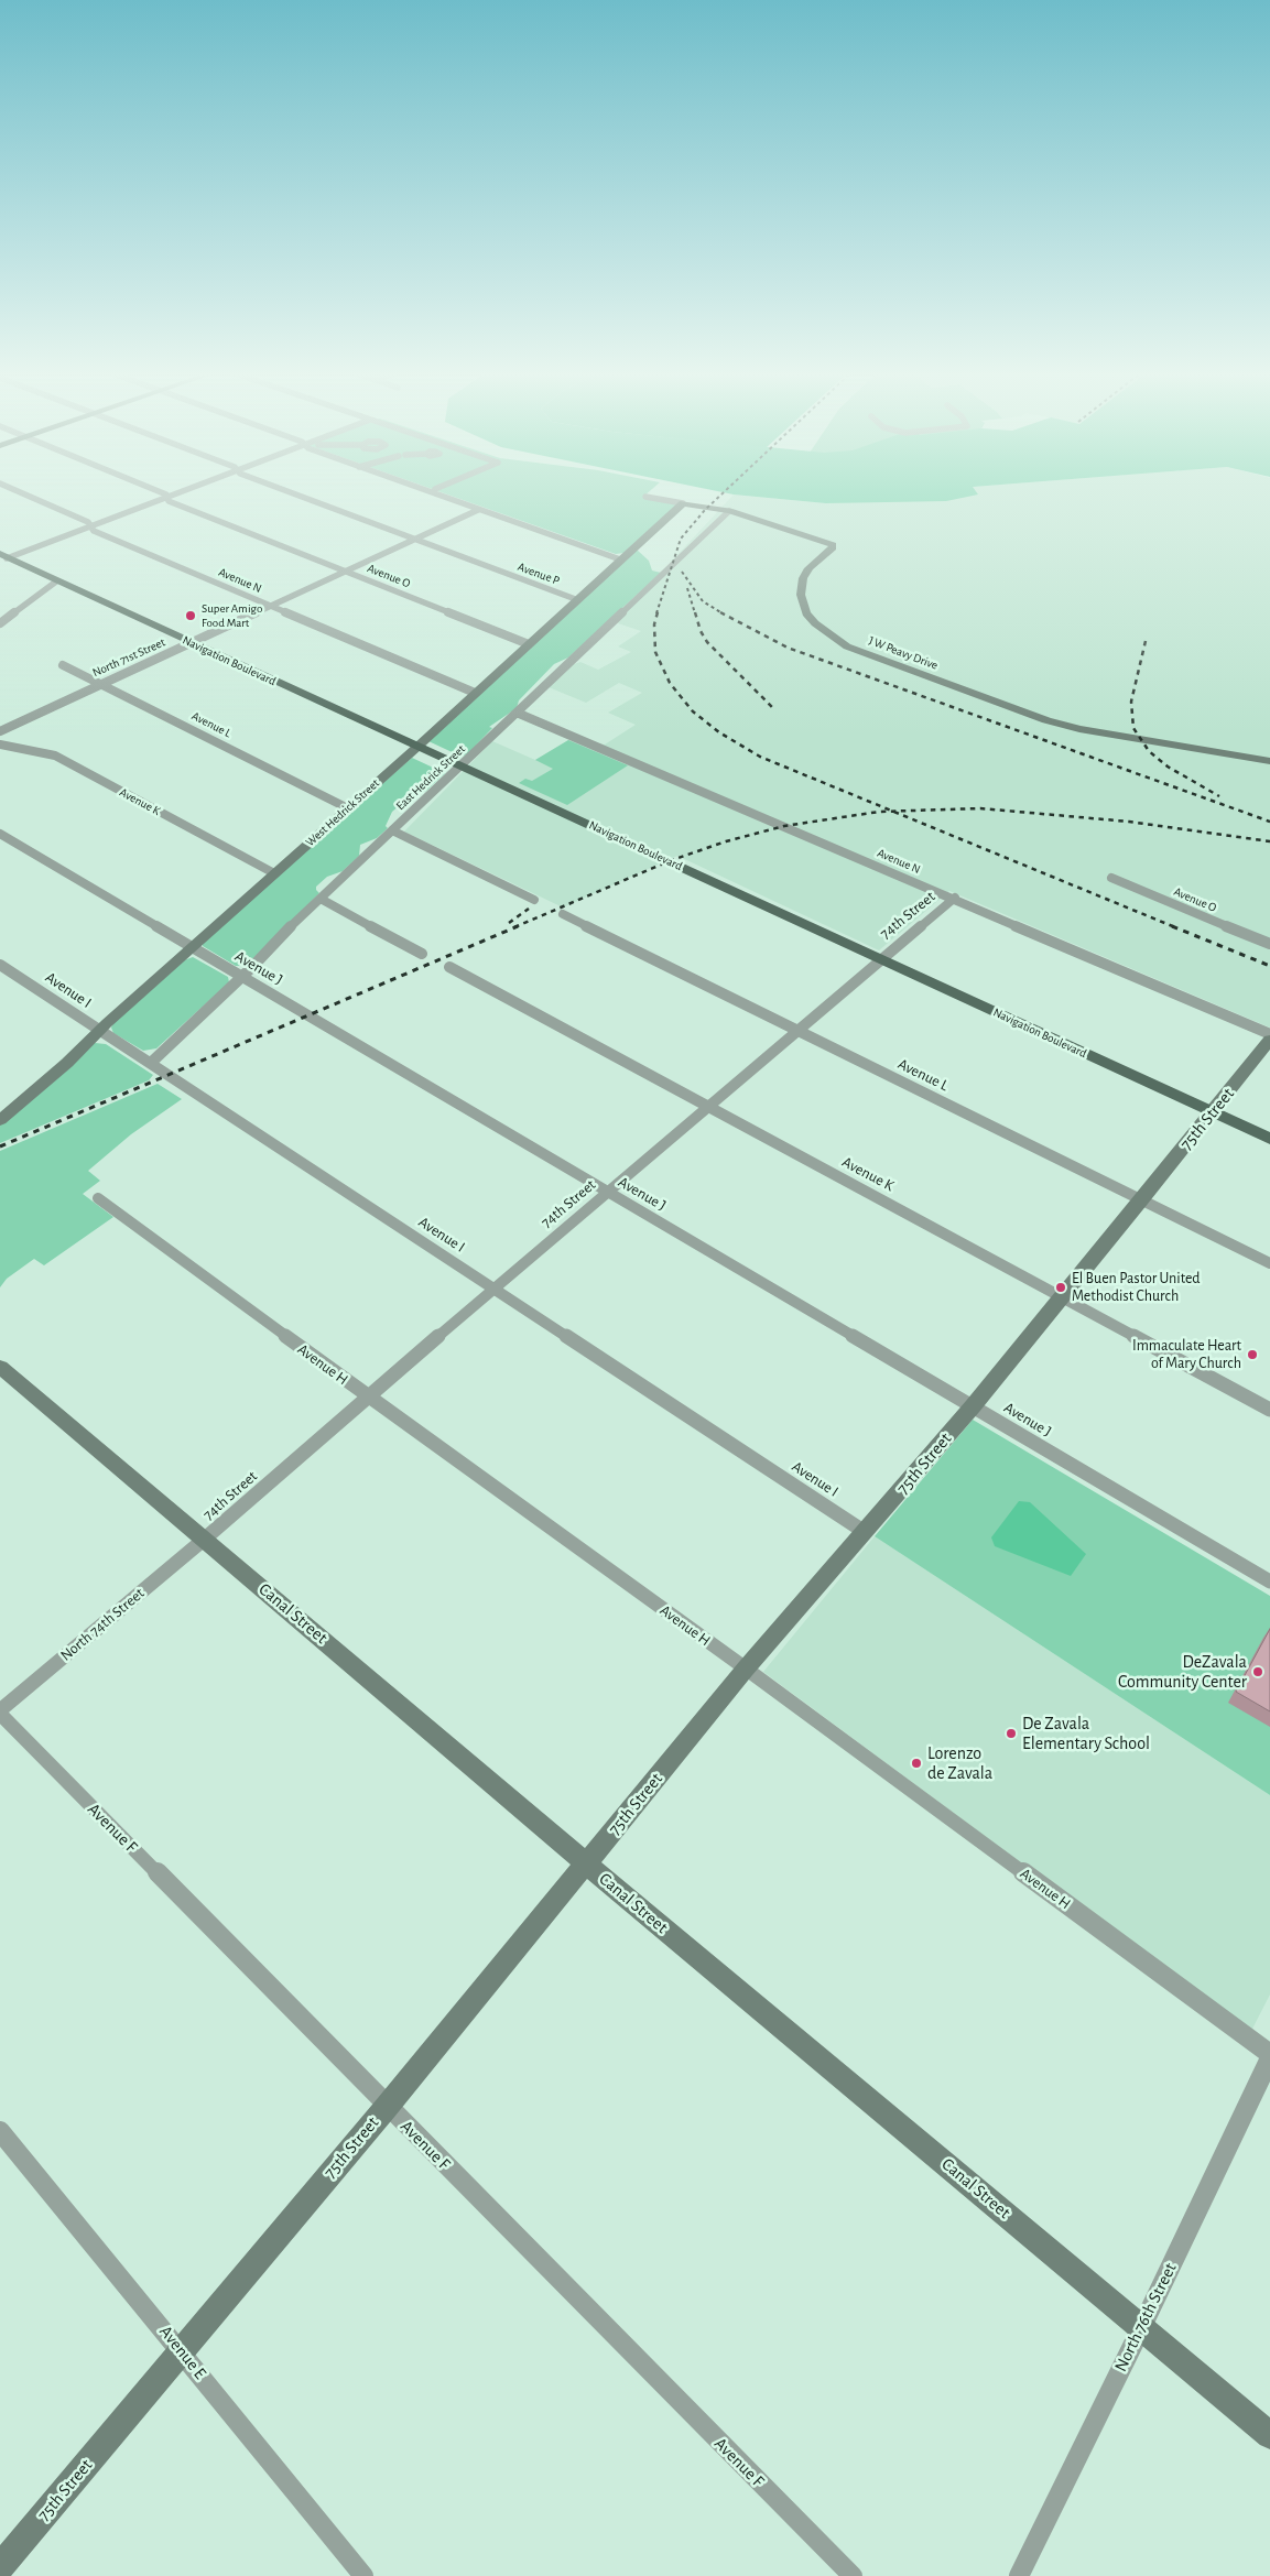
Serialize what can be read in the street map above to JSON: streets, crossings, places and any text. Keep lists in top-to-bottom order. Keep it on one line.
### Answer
{"streets":{"main road":["Navigation Boulevard"],"street":["Avenue P","Avenue O","Avenue N","J W Peavy Drive","North 71st Street","Avenue L","East Hedrick Street","Avenue K","West Hedrick Street","74th Street","Avenue J","Avenue I","75th Street","Avenue H","Canal Street","North 74th Street","Avenue F","North 76th Street","Avenue E"]},"crossings":[["Avenue P","North 71st Street"],["Avenue P","West Hedrick Street"],["Avenue O","North 71st Street"],["Avenue O","West Hedrick Street"],["Avenue N","North 71st Street"],["Avenue N","East Hedrick Street"],["Avenue N","West Hedrick Street"],["Avenue N","74th Street"],["J W Peavy Drive","East Hedrick Street"],["J W Peavy Drive","West Hedrick Street"],["North 71st Street","Navigation Boulevard"],["North 71st Street","Avenue L"],["Navigation Boulevard","East Hedrick Street"],["Navigation Boulevard","West Hedrick Street"],["Navigation Boulevard","74th Street"],["Navigation Boulevard","75th Street"],["Avenue L","West Hedrick Street"],["Avenue L","74th Street"],["Avenue L","75th Street"],["East Hedrick Street","Avenue J"],["East Hedrick Street","Avenue I"],["Avenue K","West Hedrick Street"],["Avenue K","74th Street"],["Avenue K","75th Street"],["West Hedrick Street","Avenue J"],["West Hedrick Street","Avenue I"],["74th Street","Avenue J"],["74th Street","Avenue I"],["74th Street","Avenue H"],["74th Street","Canal Street"],["74th Street","North 74th Street"],["Avenue J","75th Street"],["Avenue I","75th Street"],["75th Street","Avenue H"],["75th Street","Canal Street"],["75th Street","Avenue F"],["75th Street","Avenue E"],["Canal Street","North 74th Street"],["Canal Street","North 76th Street"],["North 74th Street","Avenue F"]],"places":["Super Amigo Food Mart","El Buen Pastor United Methodist Church","Immaculate Heart of Mary Church","DeZavala Community Center","De Zavala Elementary School","Lorenzo de Zavala"]}
